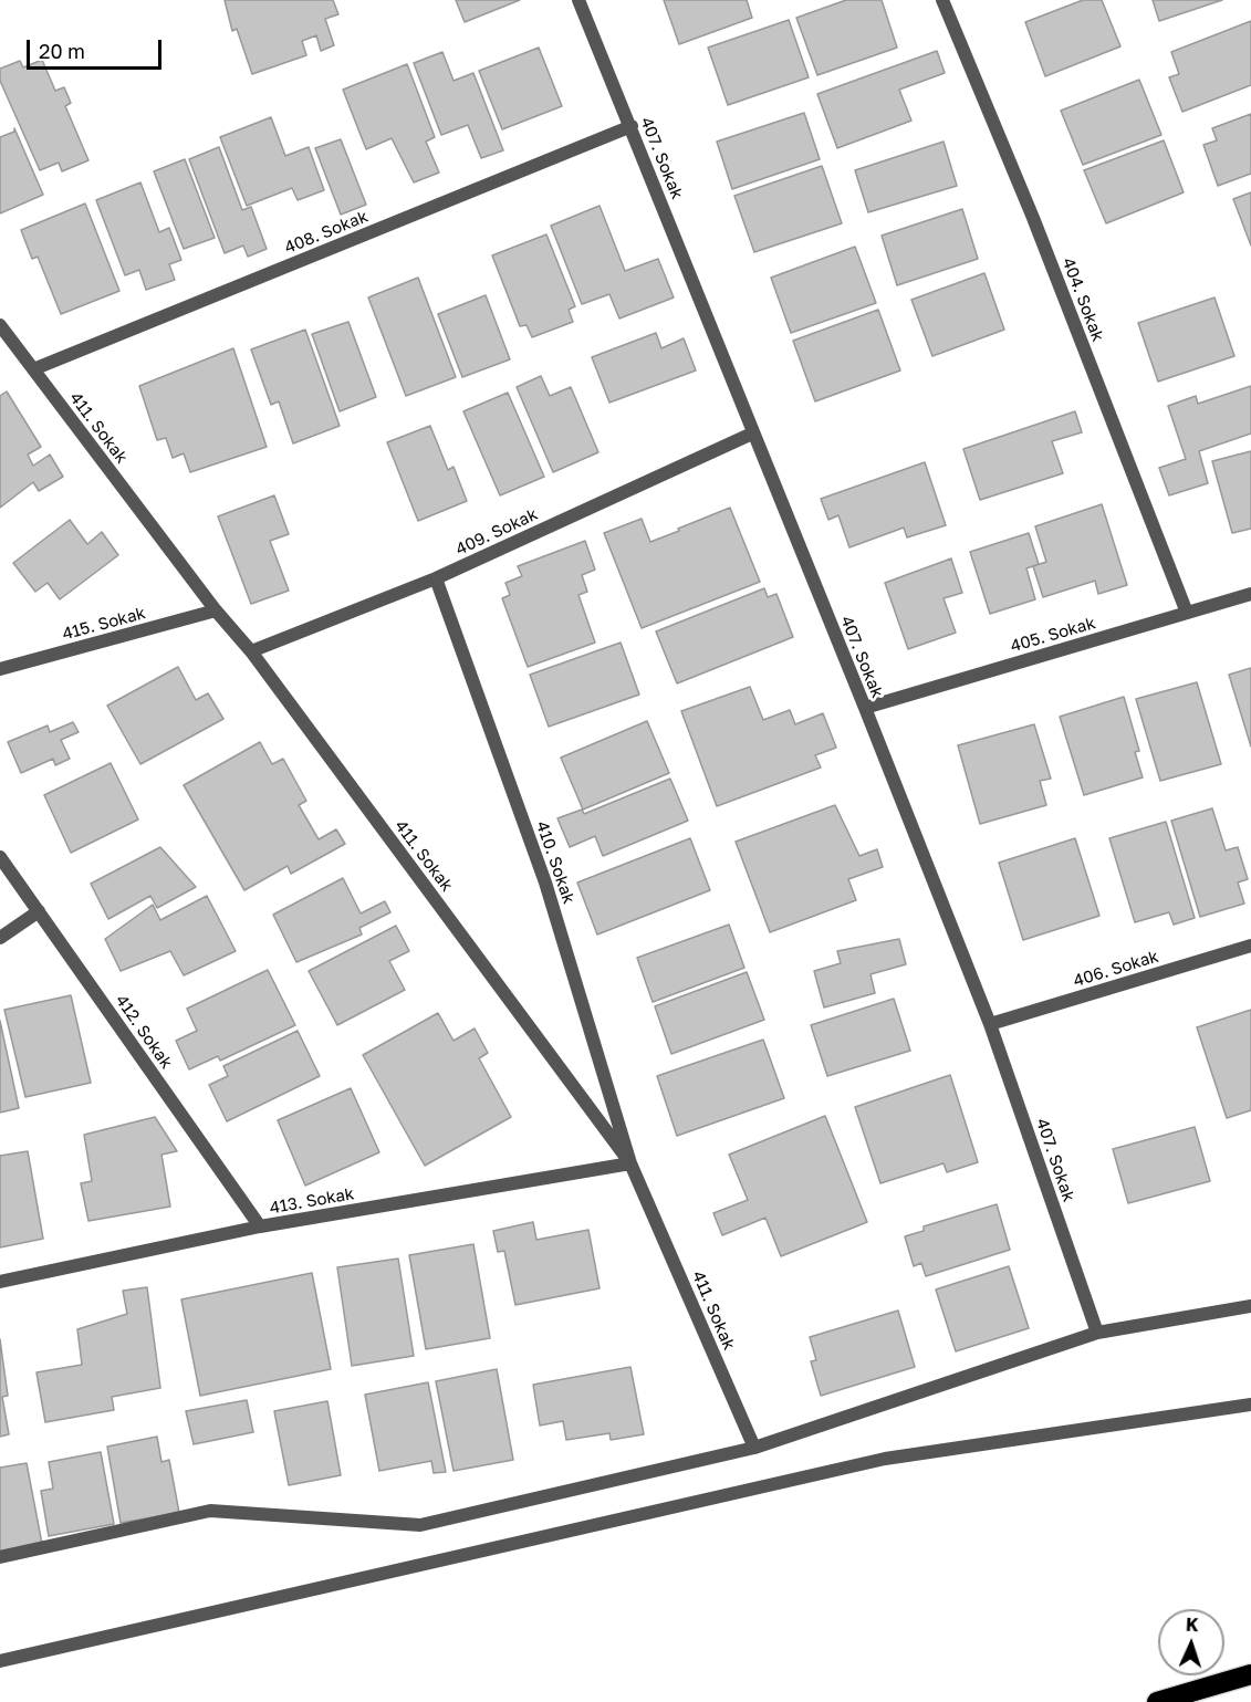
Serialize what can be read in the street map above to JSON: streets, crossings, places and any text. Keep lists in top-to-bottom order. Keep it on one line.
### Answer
{"streets":{"street":["407. Sokak","408. Sokak","404. Sokak","411. Sokak","409. Sokak","415. Sokak","405. Sokak","410. Sokak","406. Sokak","412. Sokak","413. Sokak"]},"crossings":[["407. Sokak","408. Sokak"],["407. Sokak","409. Sokak"],["407. Sokak","405. Sokak"],["407. Sokak","406. Sokak"],["408. Sokak","411. Sokak"],["404. Sokak","405. Sokak"],["411. Sokak","409. Sokak"],["411. Sokak","415. Sokak"],["411. Sokak","410. Sokak"],["411. Sokak","413. Sokak"],["409. Sokak","410. Sokak"],["410. Sokak","413. Sokak"],["412. Sokak","413. Sokak"]],"scale_bar":"20 m","north":"top"}
